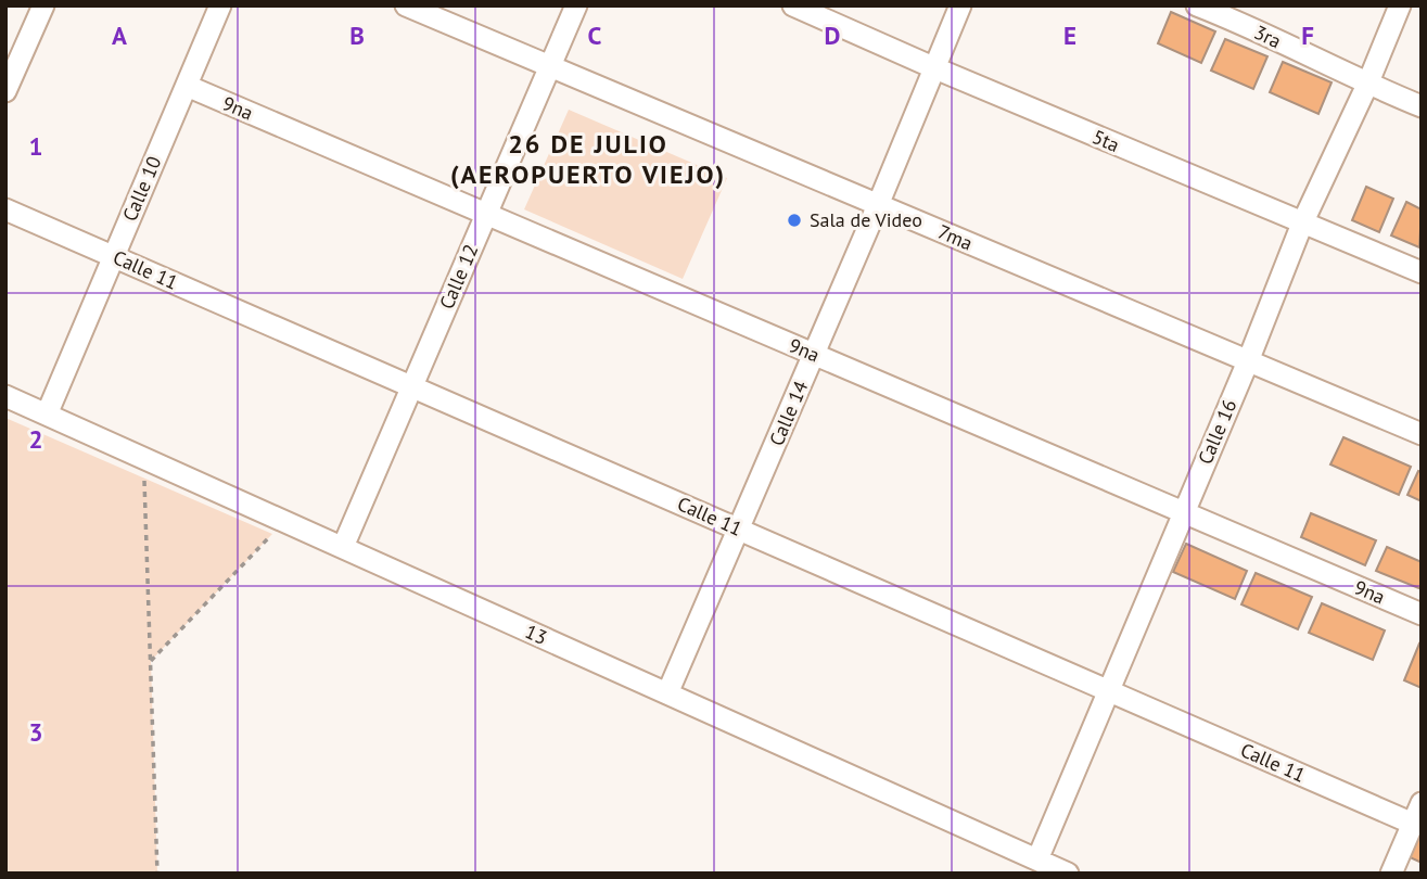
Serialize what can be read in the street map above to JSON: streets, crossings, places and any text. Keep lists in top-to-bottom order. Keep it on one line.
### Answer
{"streets":{"street":["3ra","9na","5ta","Calle 10","7ma","Calle 11","Calle 12","Calle 14","Calle 16","13"]},"crossings":[["3ra","Calle 16"],["9na","Calle 10"],["9na","Calle 12"],["9na","Calle 14"],["9na","Calle 16"],["5ta","Calle 14"],["5ta","Calle 16"],["Calle 10","Calle 11"],["Calle 10","13"],["7ma","Calle 12"],["7ma","Calle 14"],["7ma","Calle 16"],["Calle 11","Calle 12"],["Calle 11","Calle 14"],["Calle 11","Calle 16"],["Calle 12","13"],["Calle 14","13"],["Calle 16","13"]],"districts":["26 DE JULIO (AEROPUERTO VIEJO)"],"places":["Sala de Video"],"grid":{"columns":["A","B","C","D","E","F"],"rows":["1","2","3"]}}
